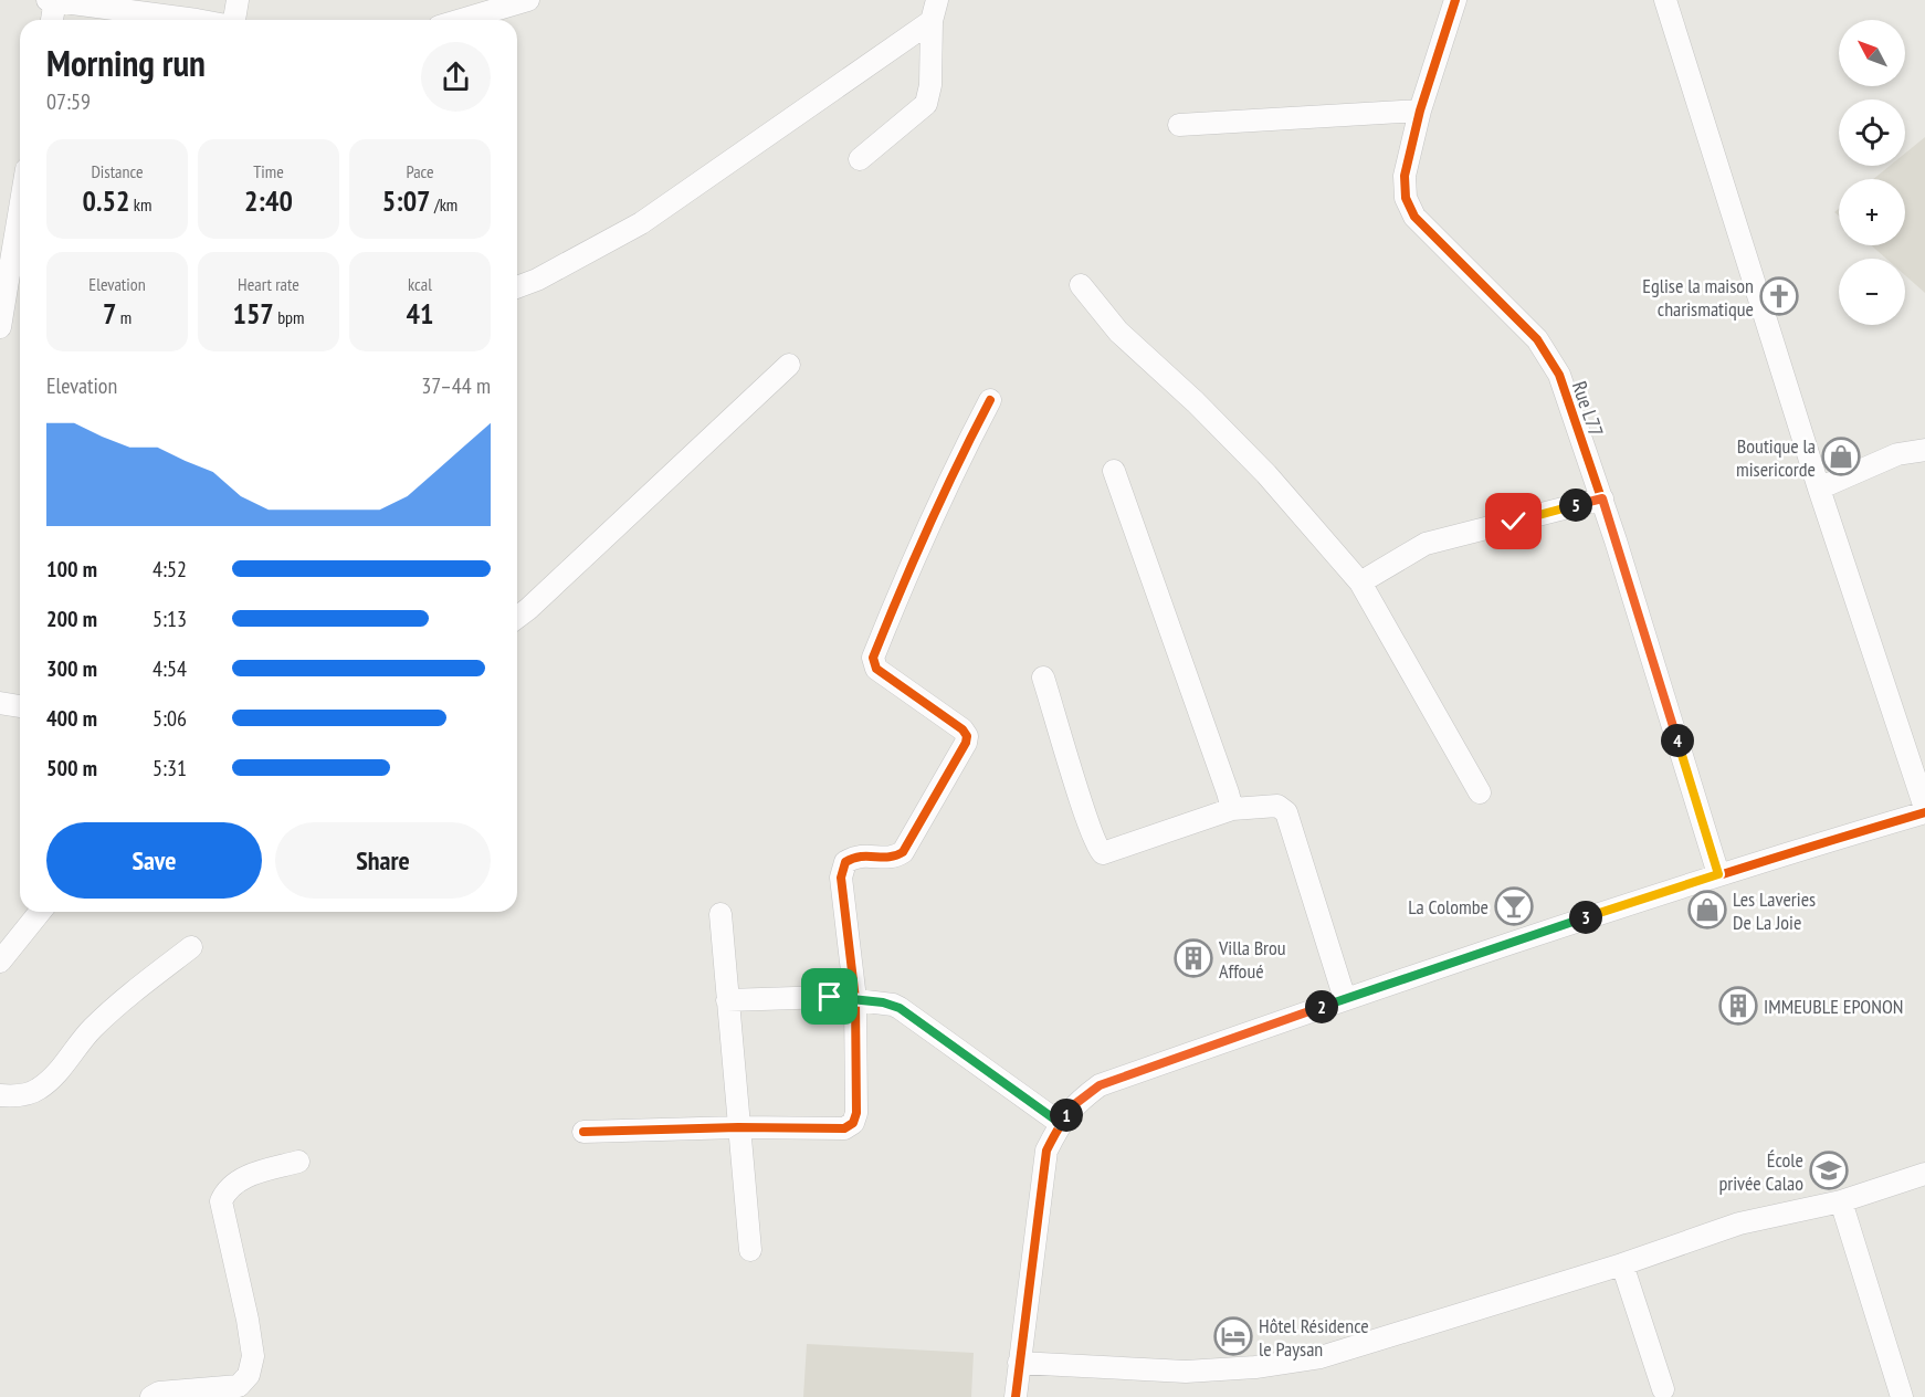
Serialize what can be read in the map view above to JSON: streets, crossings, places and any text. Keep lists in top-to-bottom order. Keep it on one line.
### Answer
{"streets":{"street":["Rue L77"]},"places":{"church":["Eglise la maison charismatique"],"shop":["Boutique la misericorde","Les Laveries De La Joie"],"bar":["La Colombe"],"building":["Villa Brou Affoué","IMMEUBLE EPONON"],"school or university":["École privée Calao"],"hotel":["Hôtel Résidence le Paysan"]},"north":"top left","page":{"map_buttons":["+","−"],"heading":["Morning run","07:59"],"stats":[["Distance","0.52 km"],["Time","2:40"],["Pace","5:07 /km"],["Elevation","7 m"],["Heart rate","157 bpm"],["kcal","41"]],"chart":["Elevation","37–44 m"],"pins":["5","4","3","2","1"],"list":[{"name":"100 m","note":"4:52"},{"name":"200 m","note":"5:13"},{"name":"300 m","note":"4:54"},{"name":"400 m","note":"5:06"},{"name":"500 m","note":"5:31"}],"buttons":["Save","Share"]}}
